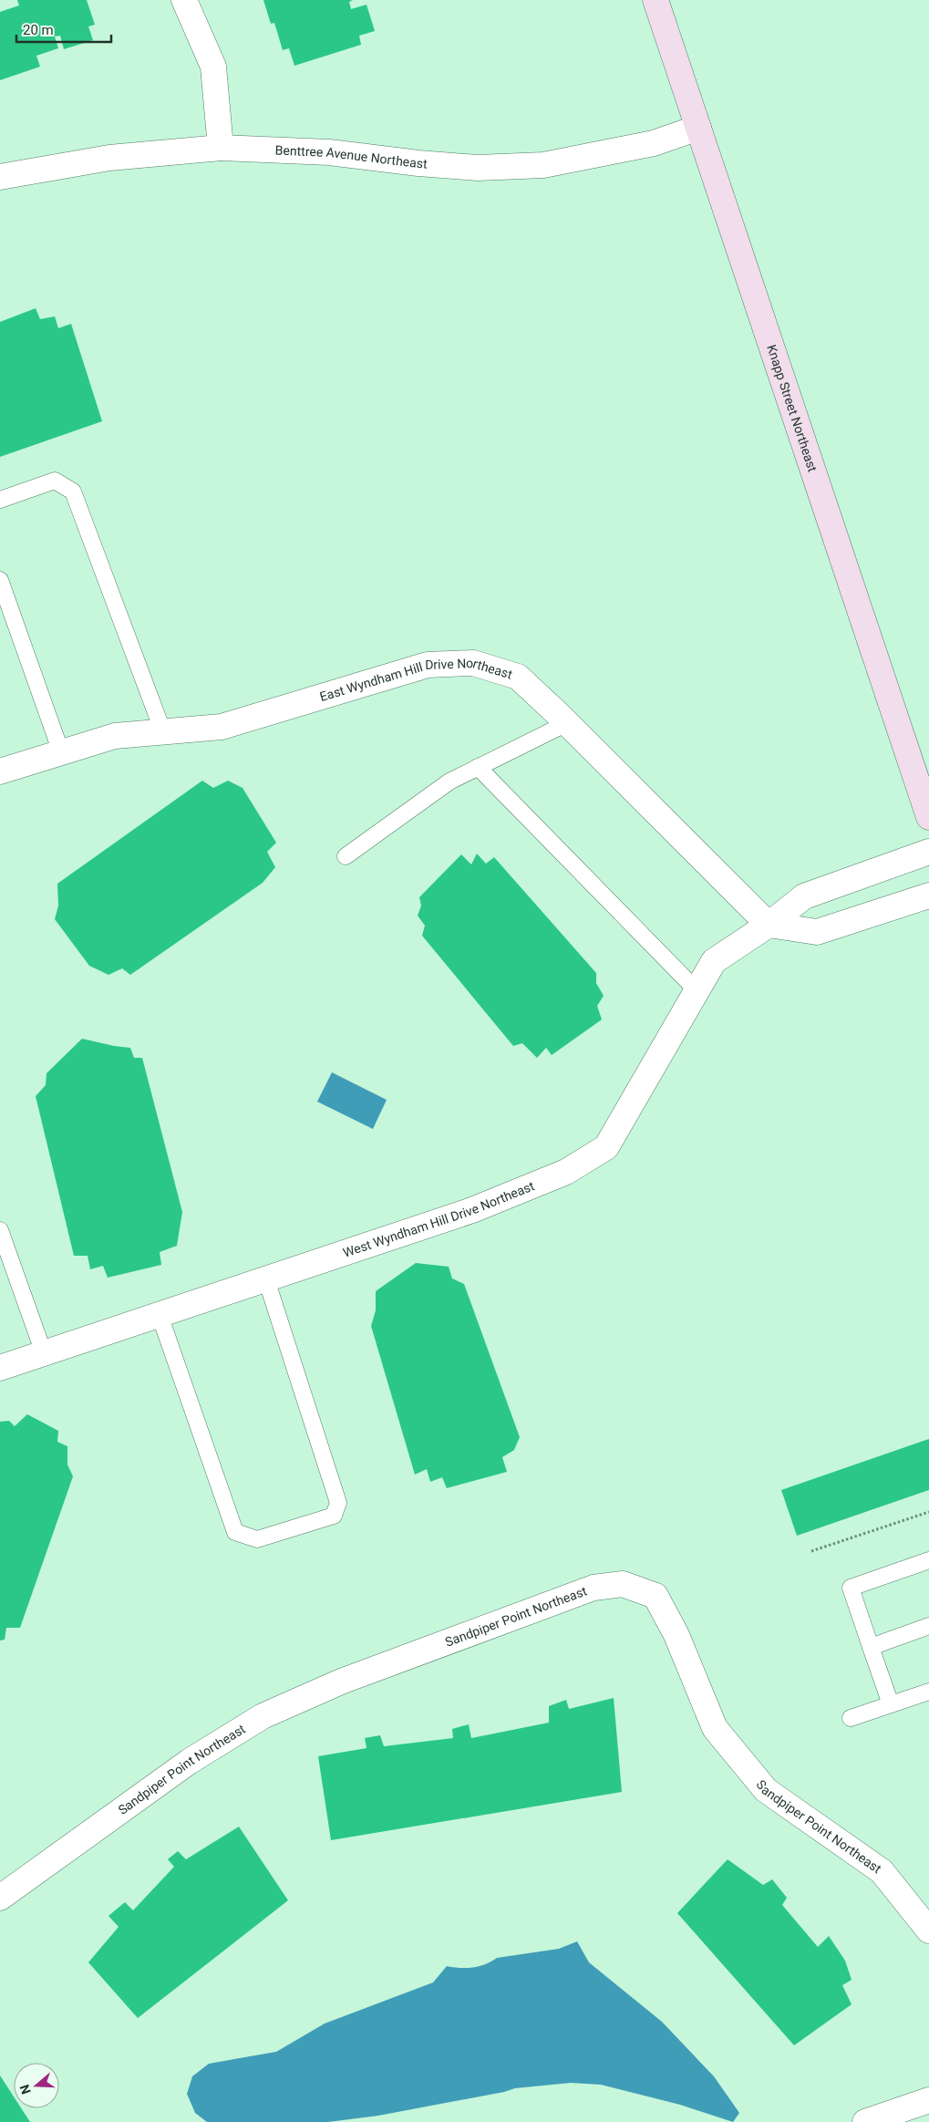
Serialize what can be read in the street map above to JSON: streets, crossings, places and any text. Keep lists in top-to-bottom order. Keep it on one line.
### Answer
{"streets":{"main road":["Knapp Street Northeast"],"street":["Benttree Avenue Northeast","East Wyndham Hill Drive Northeast","West Wyndham Hill Drive Northeast","Sandpiper Point Northeast"]},"crossings":[["Benttree Avenue Northeast","Knapp Street Northeast"],["East Wyndham Hill Drive Northeast","West Wyndham Hill Drive Northeast"]],"scale_bar":"20 m","north":"left"}
